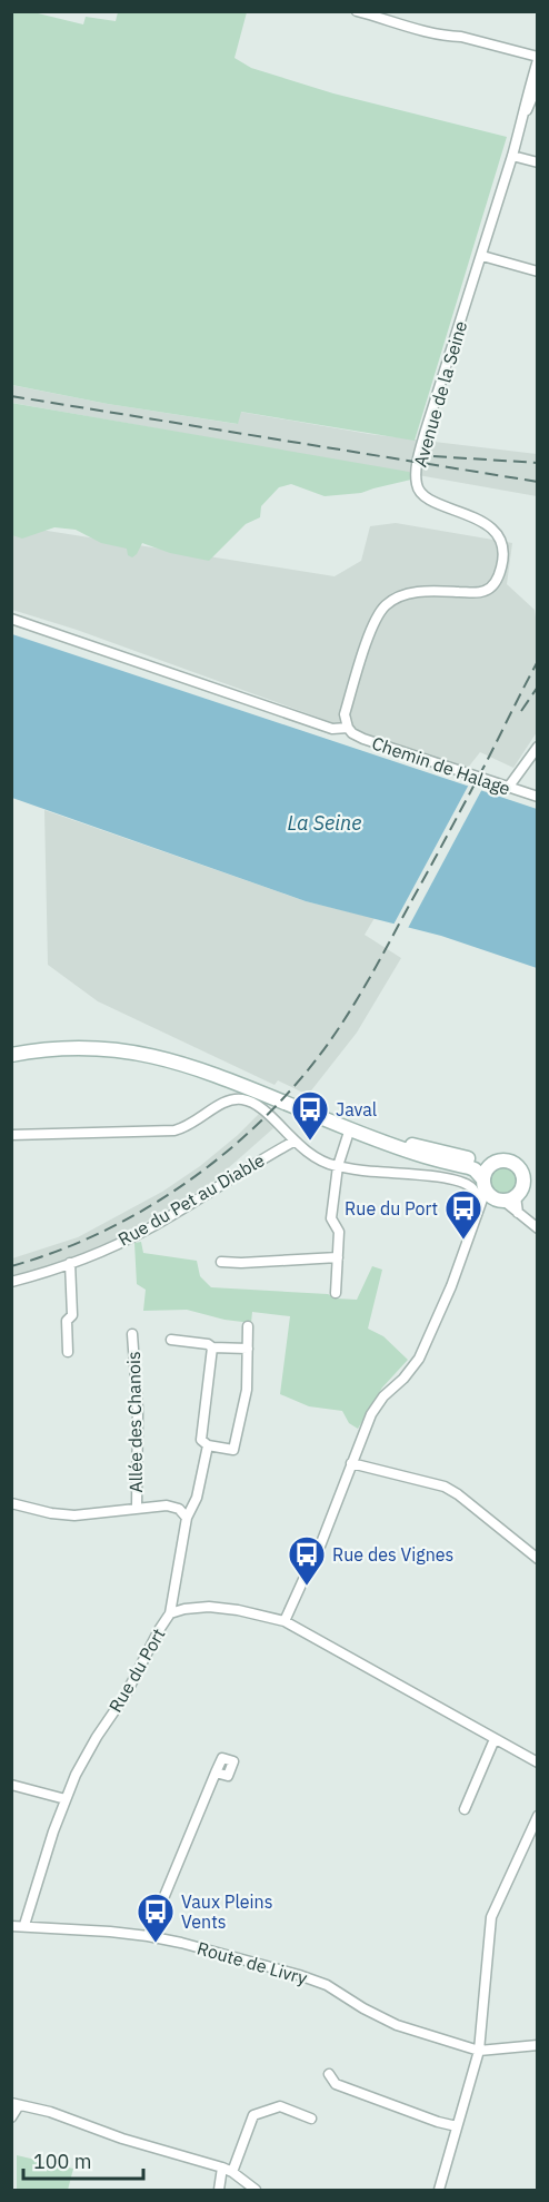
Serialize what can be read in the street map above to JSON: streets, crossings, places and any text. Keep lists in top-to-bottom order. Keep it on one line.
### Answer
{"streets":{"street":["Avenue de la Seine","Chemin de Halage","Rue du Pet au Diable","Allée des Chanois","Rue du Port","Route de Livry"]},"crossings":[["Avenue de la Seine","Chemin de Halage"],["Rue du Port","Route de Livry"]],"water":["La Seine"],"places":{"bus stop":["Javal","Rue du Port","Rue des Vignes","Vaux Pleins Vents"]},"scale_bar":"100 m"}
